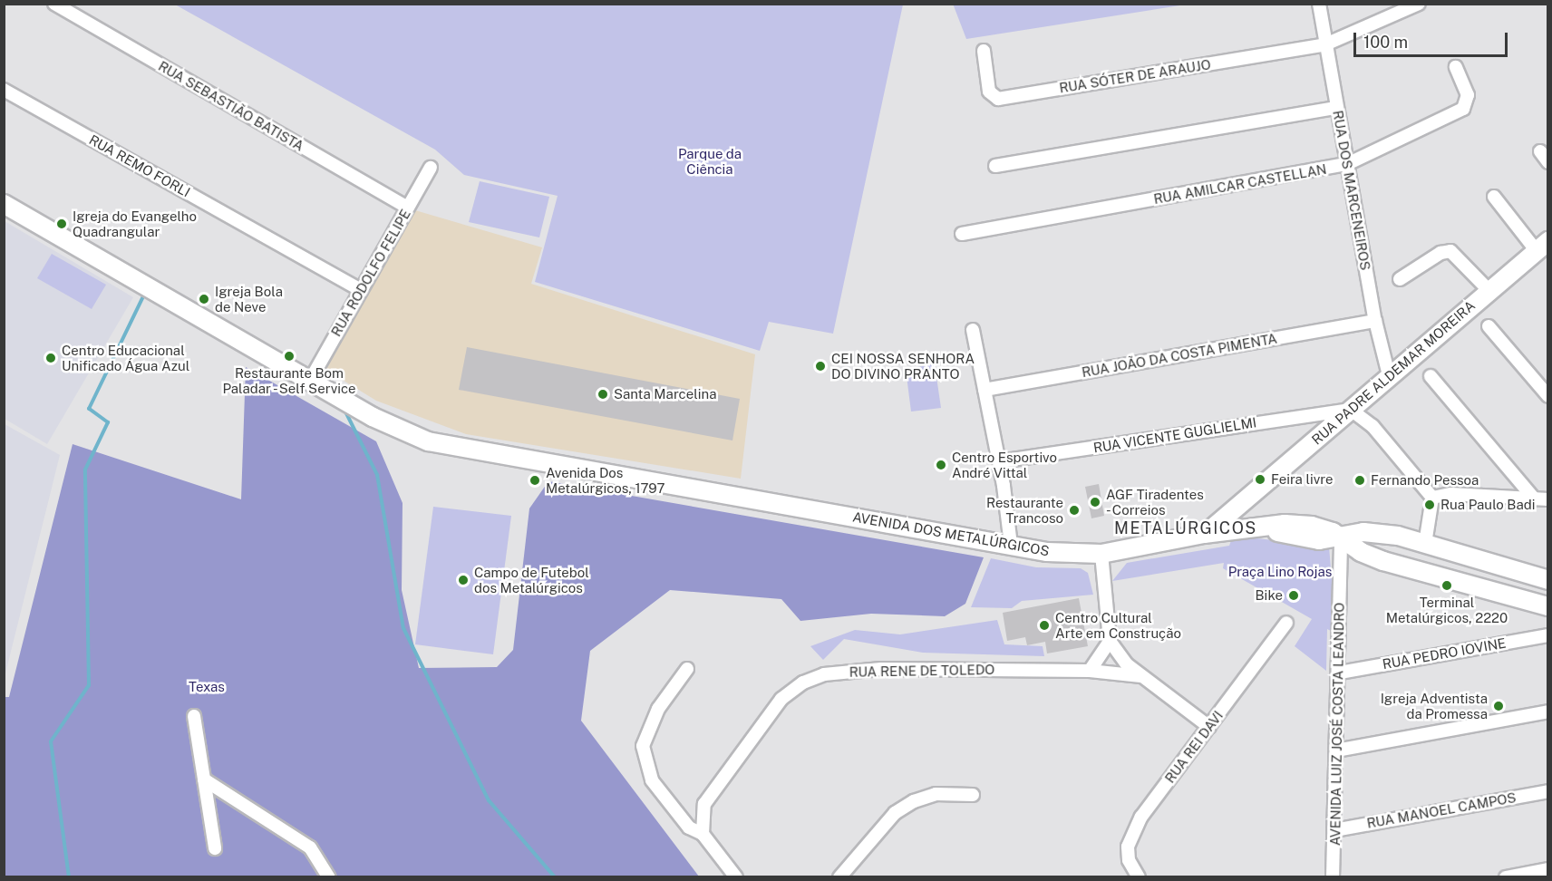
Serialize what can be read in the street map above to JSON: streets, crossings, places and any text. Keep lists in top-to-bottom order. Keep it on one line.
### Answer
{"streets":{"main road":["RUA PADRE ALDEMAR MOREIRA","AVENIDA DOS METALÚRGICOS"],"street":["RUA SÓTER DE ARAUJO","RUA SEBASTIÃO BATISTA","RUA REMO FORLI","RUA AMILCAR CASTELLAN","RUA DOS MARCENEIROS","RUA RODOLFO FELIPE","RUA JOÃO DA COSTA PIMENTA","RUA VICENTE GUGLIELMI","RUA PEDRO IOVINE","RUA RENE DE TOLEDO","AVENIDA LUIZ JOSÉ COSTA LEANDRO","RUA REI DAVI","RUA MANOEL CAMPOS"]},"crossings":[["RUA SÓTER DE ARAUJO","RUA DOS MARCENEIROS"],["RUA SEBASTIÃO BATISTA","RUA RODOLFO FELIPE"],["RUA REMO FORLI","RUA RODOLFO FELIPE"],["RUA AMILCAR CASTELLAN","RUA DOS MARCENEIROS"],["RUA DOS MARCENEIROS","RUA JOÃO DA COSTA PIMENTA"],["RUA DOS MARCENEIROS","RUA PADRE ALDEMAR MOREIRA"],["RUA RODOLFO FELIPE","AVENIDA DOS METALÚRGICOS"],["RUA PADRE ALDEMAR MOREIRA","RUA VICENTE GUGLIELMI"],["RUA PADRE ALDEMAR MOREIRA","AVENIDA DOS METALÚRGICOS"],["AVENIDA DOS METALÚRGICOS","AVENIDA LUIZ JOSÉ COSTA LEANDRO"],["RUA PEDRO IOVINE","AVENIDA LUIZ JOSÉ COSTA LEANDRO"],["AVENIDA LUIZ JOSÉ COSTA LEANDRO","RUA MANOEL CAMPOS"]],"districts":["METALÚRGICOS"],"parks":["Parque da Ciência","Praça Lino Rojas","Texas"],"places":["Igreja do Evangelho Quadrangular","Igreja Bola de Neve","Restaurante Bom Paladar - Self Service","Centro Educacional Unificado Água Azul","CEI NOSSA SENHORA DO DIVINO PRANTO","Santa Marcelina","Centro Esportivo André Vittal","Feira livre","Avenida Dos Metalúrgicos, 1797","Fernando Pessoa","AGF Tiradentes - Correios","Rua Paulo Badi","Restaurante Trancoso","Campo de Futebol dos Metalúrgicos","Terminal Metalúrgicos, 2220","Bike","Centro Cultural Arte em Construção","Igreja Adventista da Promessa"],"scale_bar":"100 m"}
